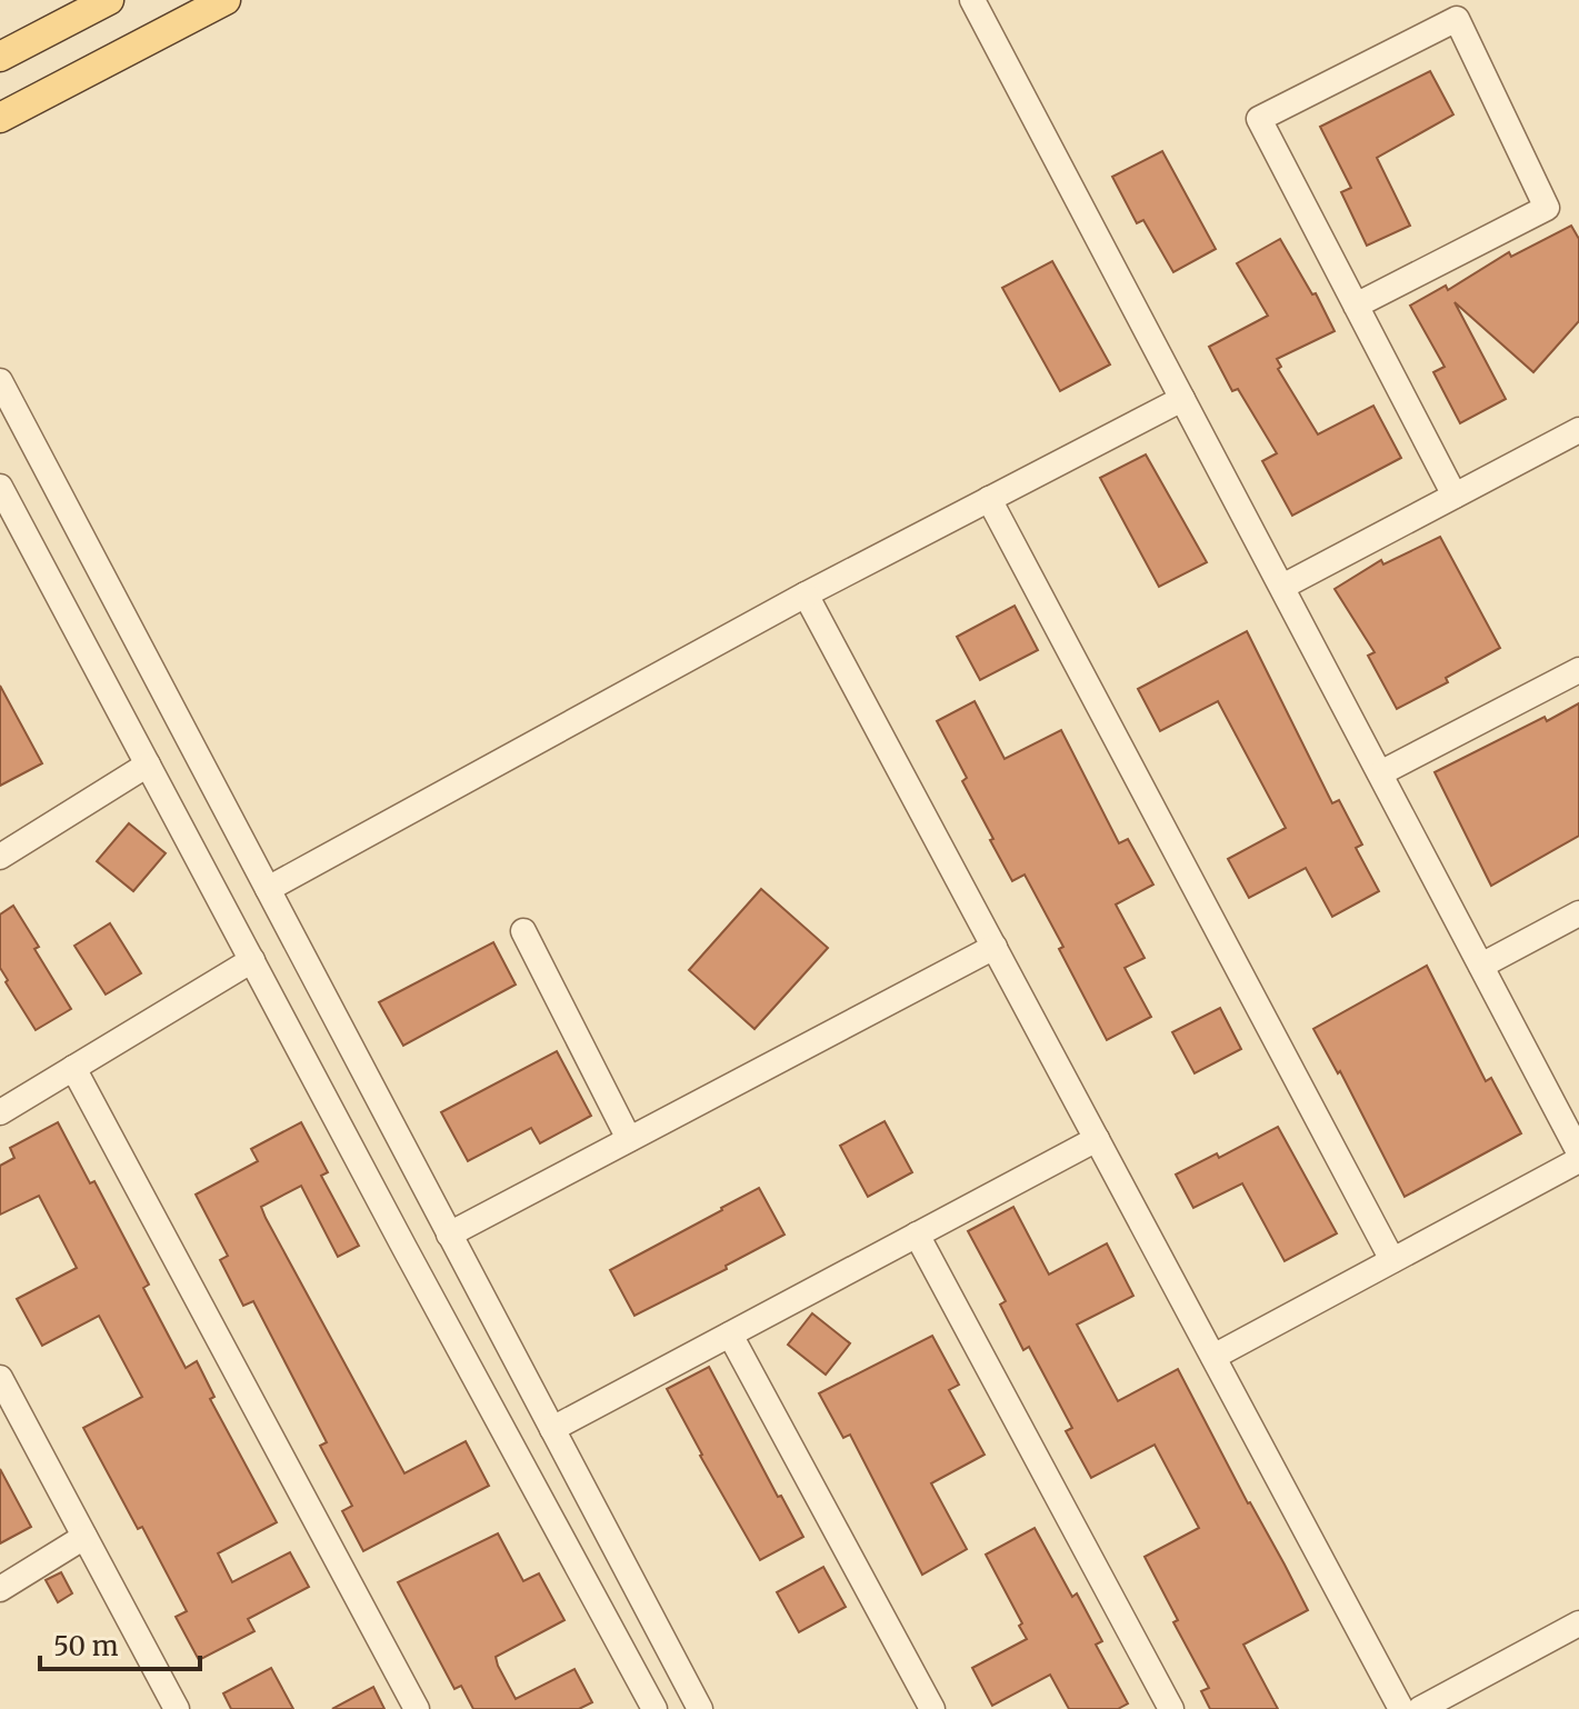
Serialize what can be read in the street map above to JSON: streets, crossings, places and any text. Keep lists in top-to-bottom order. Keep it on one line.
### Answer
{"scale_bar":"50 m"}
